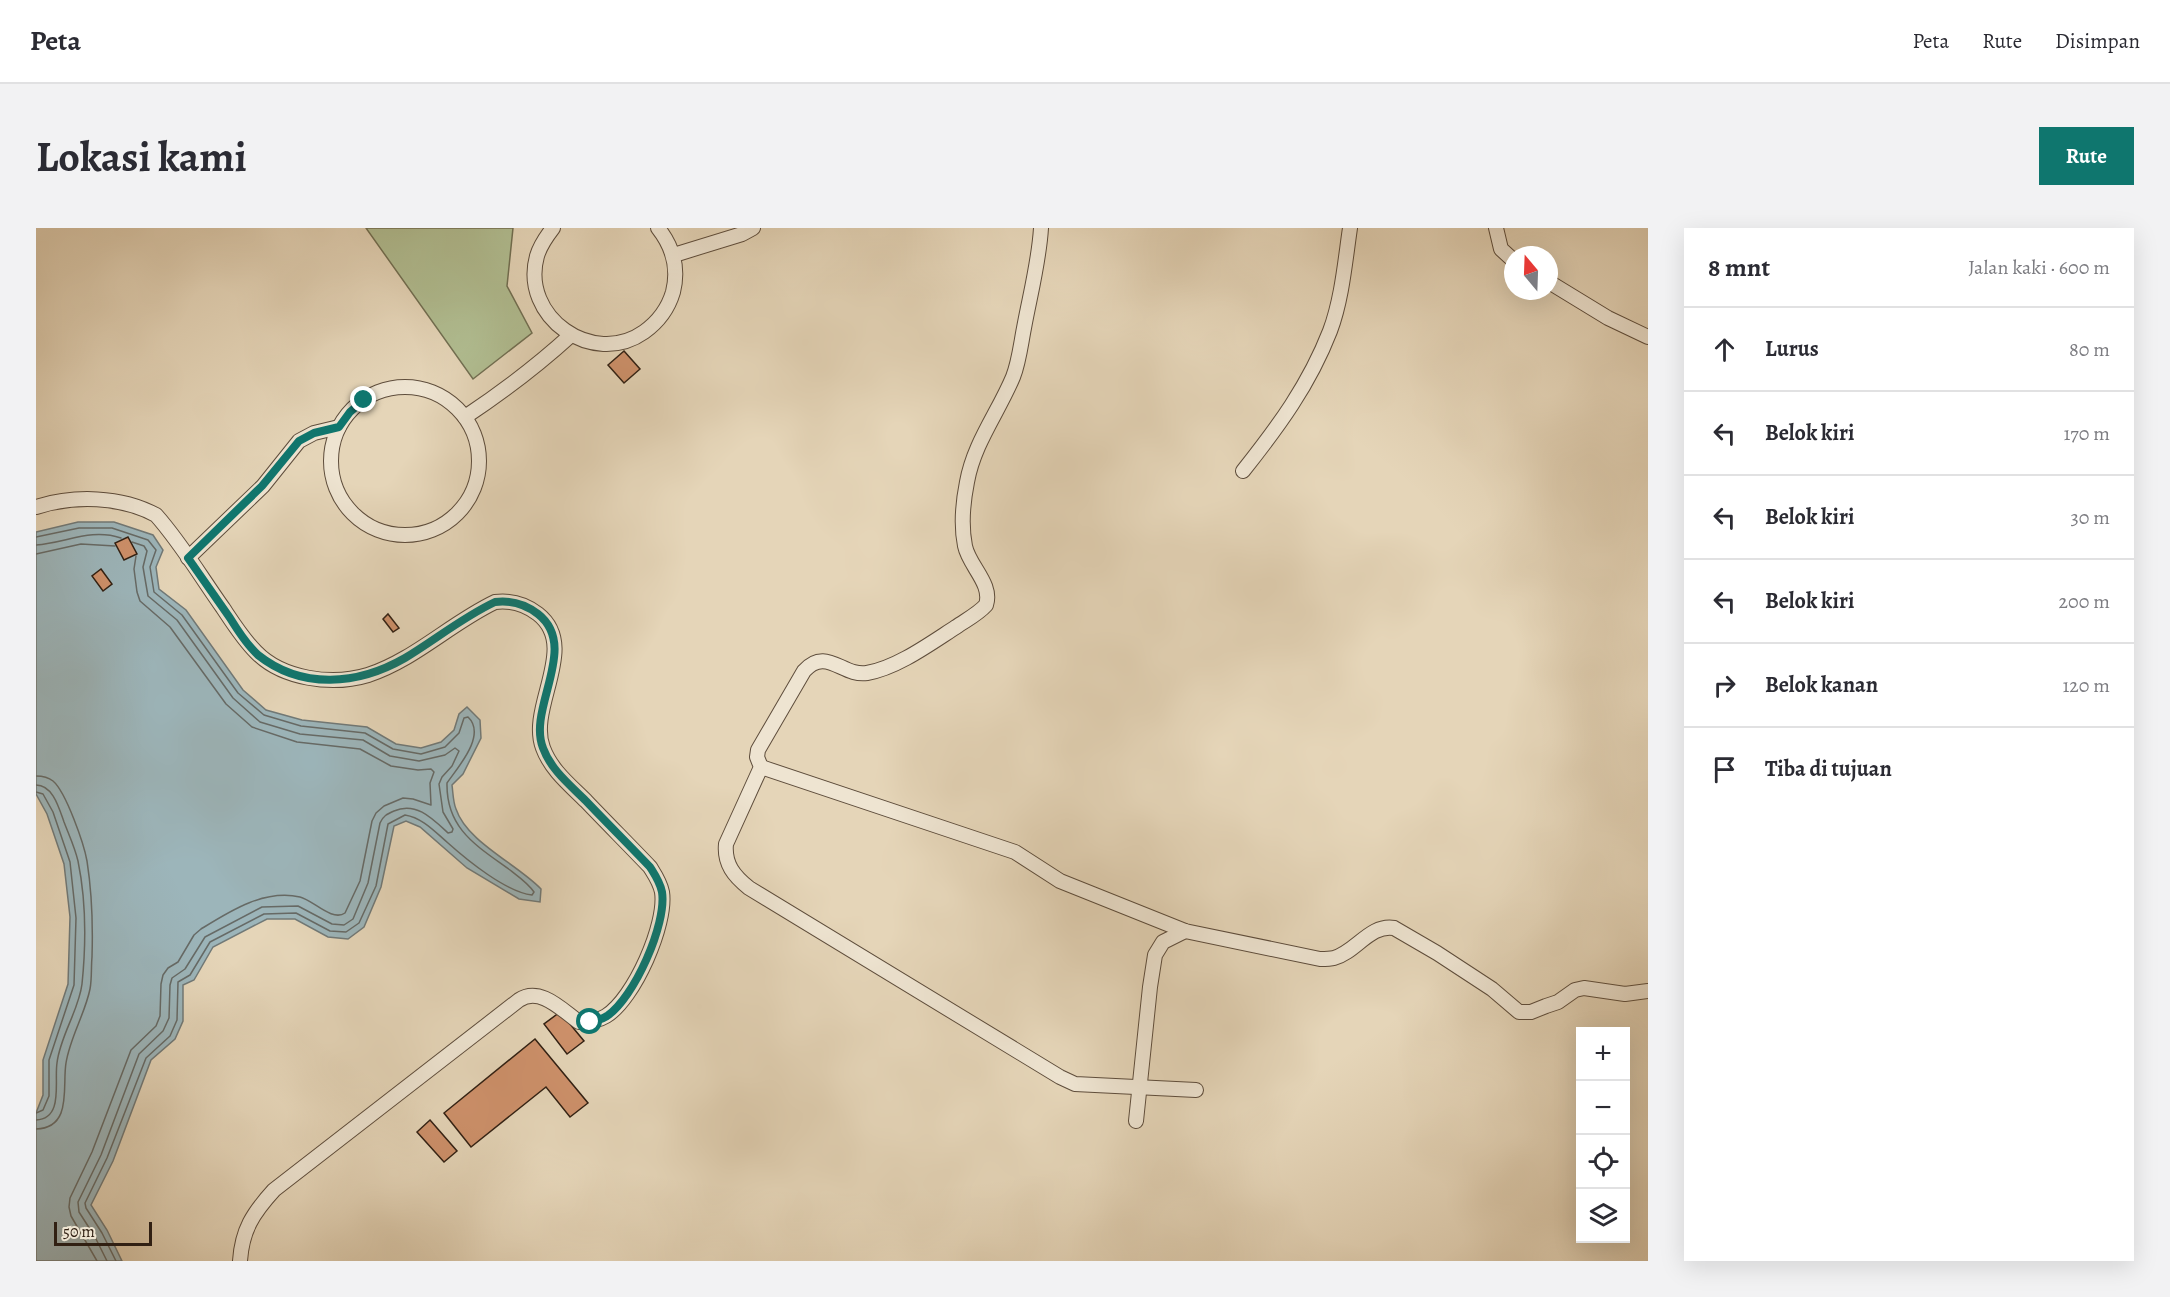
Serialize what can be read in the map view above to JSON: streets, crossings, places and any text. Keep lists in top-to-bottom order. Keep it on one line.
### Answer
{"scale_bar":"50 m","north":"top","page":{"header":"Peta","nav":["Peta","Rute","Disimpan"],"buttons":"Rute","title":"Lokasi kami","heading":["8 mnt","Jalan kaki · 600 m"],"list":[["Lurus","80 m"],["Belok kiri","170 m"],["Belok kiri","30 m"],["Belok kiri","200 m"],["Belok kanan","120 m"],"Tiba di tujuan"],"map_buttons":["+","−"],"scale":"50 m"}}
